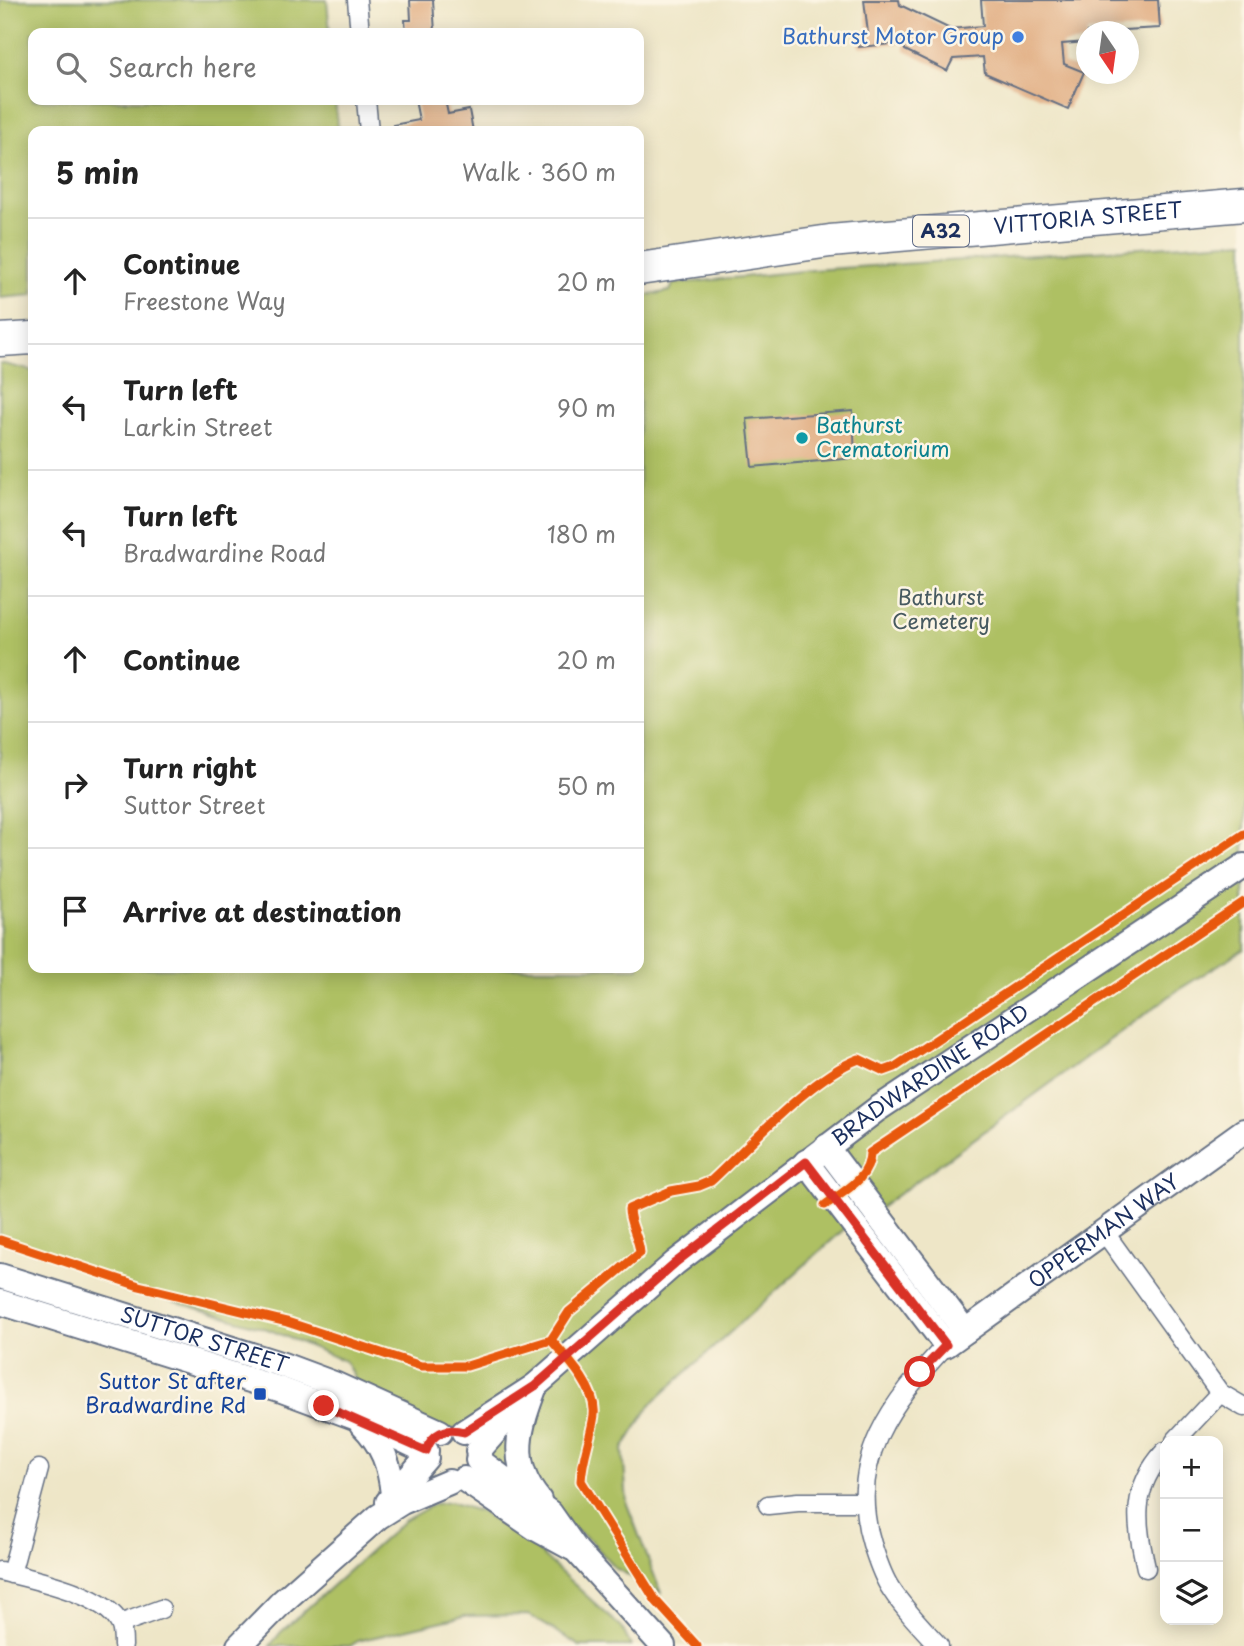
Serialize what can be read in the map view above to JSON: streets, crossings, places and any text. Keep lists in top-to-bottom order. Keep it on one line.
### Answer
{"streets":{"highway":["VITTORIA STREET","A32"],"main road":["BRADWARDINE ROAD","OPPERMAN WAY","SUTTOR STREET"]},"crossings":[["BRADWARDINE ROAD","SUTTOR STREET"]],"parks":["Bathurst Cemetery"],"places":{"other":["Bathurst Motor Group","Bathurst Crematorium"],"transit":["Suttor St after Bradwardine Rd"]},"north":"bottom","page":{"search":"Search here","heading":["5 min","Walk · 360 m"],"list":[["Continue","Freestone Way","20 m"],["Turn left","Larkin Street","90 m"],["Turn left","Bradwardine Road","180 m"],["Continue","20 m"],["Turn right","Suttor Street","50 m"],"Arrive at destination"],"map_buttons":["+","−"]}}
